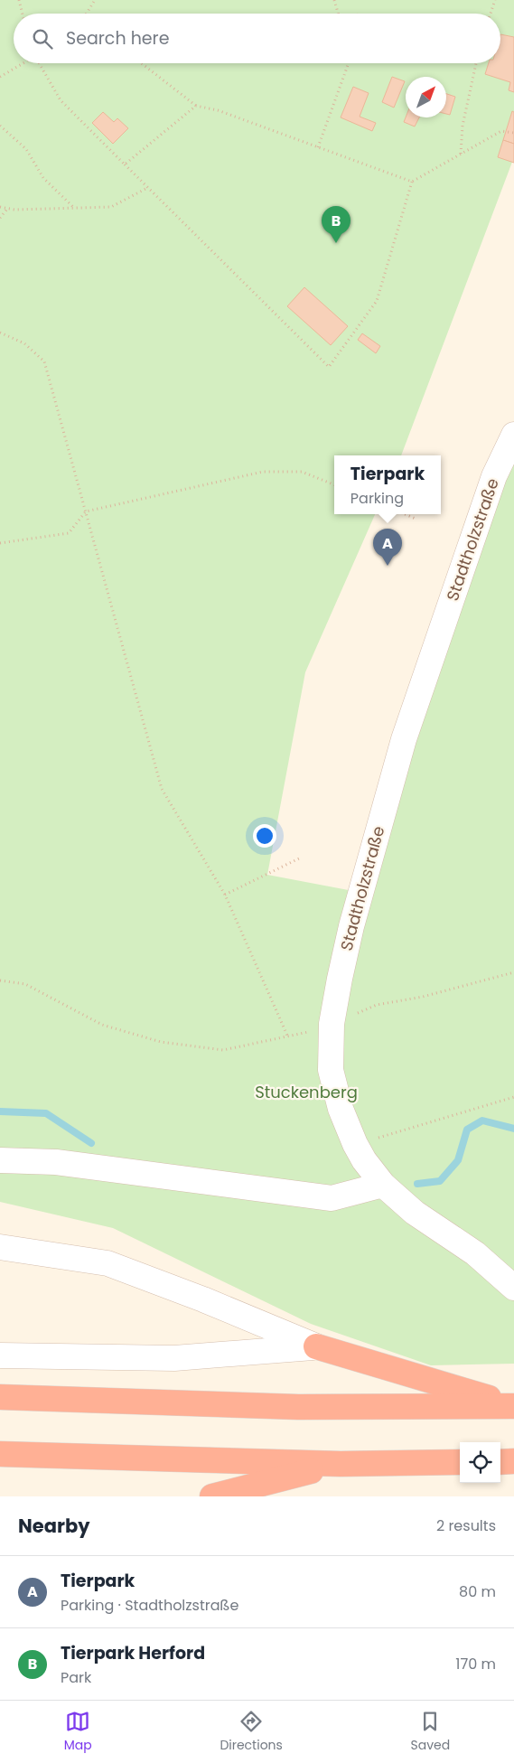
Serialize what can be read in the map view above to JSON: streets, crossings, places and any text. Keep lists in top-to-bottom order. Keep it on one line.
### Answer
{"streets":{"street":["Stadtholzstraße"]},"parks":["Stuckenberg"],"north":"top right","page":{"search":"Search here","pins":["B","A"],"popup":["Tierpark","Parking"],"heading":["Nearby","2 results"],"list":[{"mark":"A","name":"Tierpark","note":"Parking · Stadtholzstraße","value":"80 m"},{"mark":"B","name":"Tierpark Herford","note":"Park","value":"170 m"}],"nav":["Map","Directions","Saved"]}}
